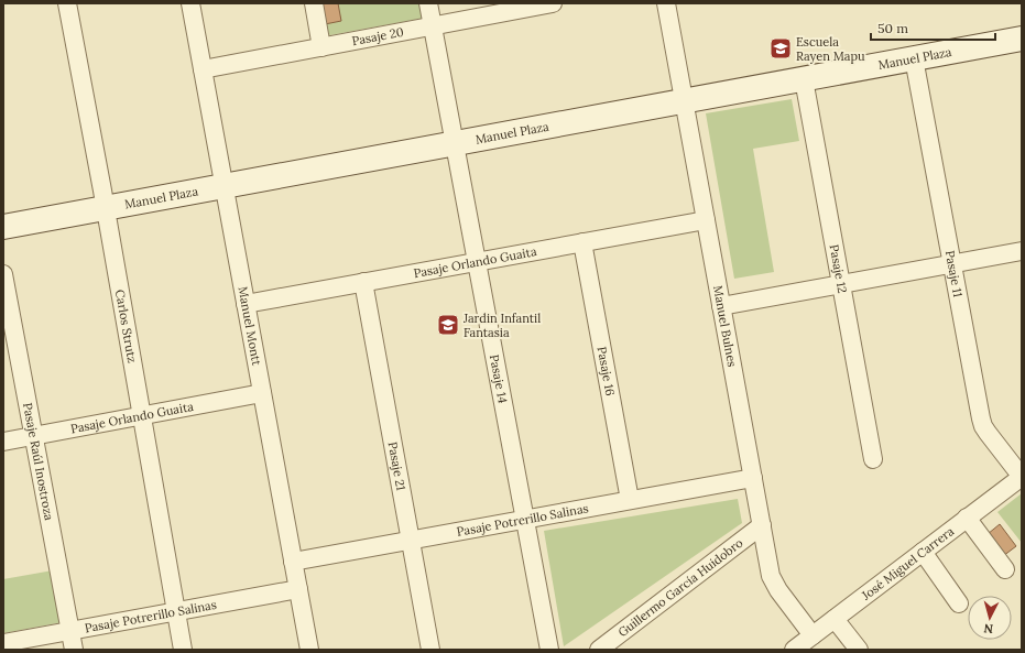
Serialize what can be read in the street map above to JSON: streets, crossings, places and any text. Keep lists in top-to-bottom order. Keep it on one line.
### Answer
{"streets":{"street":["Pasaje 20","Manuel Plaza","Pasaje Orlando Guaita","Pasaje 12","Pasaje 11","Carlos Strutz","Manuel Bulnes","Manuel Montt","Pasaje 16","Pasaje 14","Pasaje Raúl Inostroza","Pasaje 21","Pasaje Potrerillo Salinas","José Miguel Carrera","Guillermo García Huidobro"]},"crossings":[["Pasaje 20","Manuel Montt"],["Pasaje 20","Pasaje 14"],["Manuel Plaza","Pasaje 12"],["Manuel Plaza","Pasaje 11"],["Manuel Plaza","Carlos Strutz"],["Manuel Plaza","Manuel Bulnes"],["Manuel Plaza","Manuel Montt"],["Manuel Plaza","Pasaje 14"],["Pasaje Orlando Guaita","Carlos Strutz"],["Pasaje Orlando Guaita","Manuel Bulnes"],["Pasaje Orlando Guaita","Manuel Montt"],["Pasaje Orlando Guaita","Pasaje 16"],["Pasaje Orlando Guaita","Pasaje 14"],["Pasaje Orlando Guaita","Pasaje Raúl Inostroza"],["Pasaje Orlando Guaita","Pasaje 21"],["Pasaje 11","José Miguel Carrera"],["Carlos Strutz","Pasaje Potrerillo Salinas"],["Manuel Bulnes","Pasaje Potrerillo Salinas"],["Manuel Bulnes","José Miguel Carrera"],["Manuel Bulnes","Guillermo García Huidobro"],["Manuel Montt","Pasaje Potrerillo Salinas"],["Pasaje 16","Pasaje Potrerillo Salinas"],["Pasaje 14","Pasaje Potrerillo Salinas"],["Pasaje Raúl Inostroza","Pasaje Potrerillo Salinas"],["Pasaje 21","Pasaje Potrerillo Salinas"]],"places":{"school or university":["Escuela Rayen Mapu","Jardin Infantil Fantasia"]},"scale_bar":"50 m","north":"bottom"}
